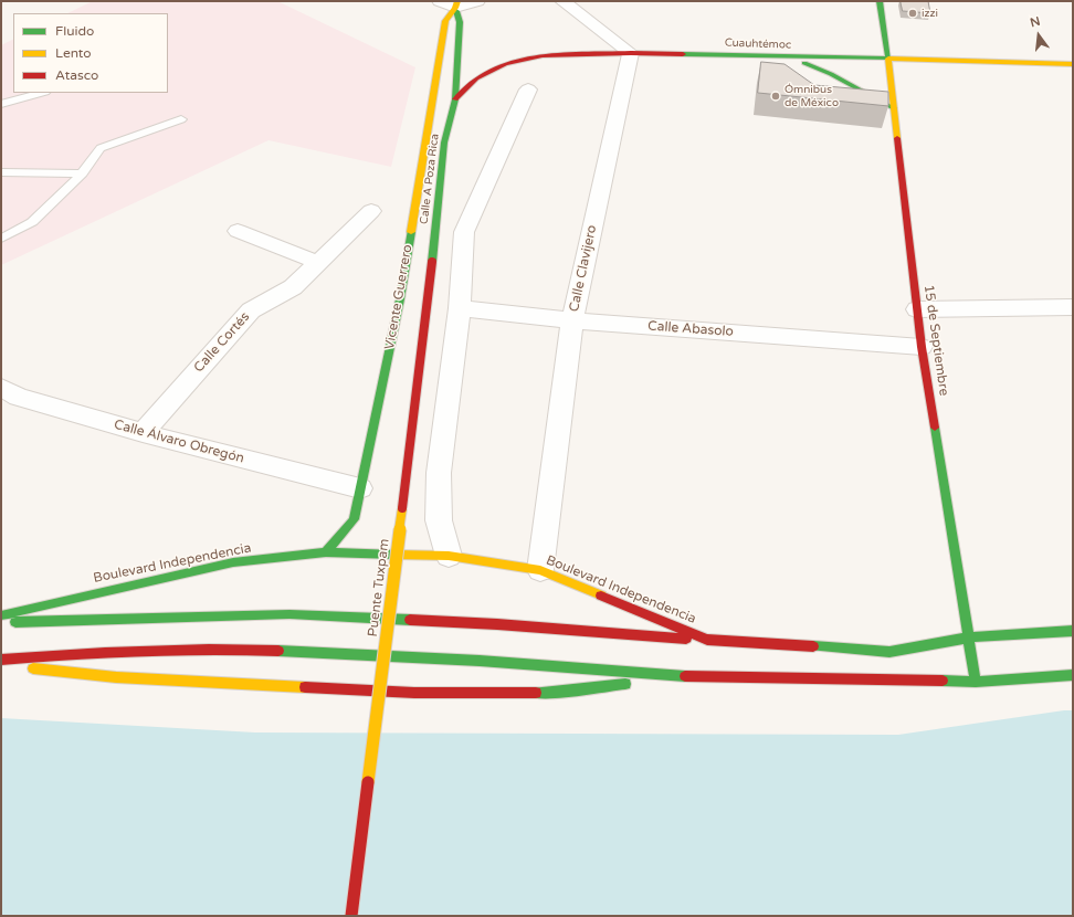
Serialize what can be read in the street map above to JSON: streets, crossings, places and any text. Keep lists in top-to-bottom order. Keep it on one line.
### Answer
{"streets":{"main road":["Cuauhtémoc","Calle A Poza Rica","Vicente Guerrero","15 de Septiembre","Boulevard Independencia","Puente Tuxpam"],"street":["Calle Clavijero","Calle Abasolo","Calle Cortés","Calle Álvaro Obregón"]},"crossings":[["Cuauhtémoc","Calle A Poza Rica"],["Cuauhtémoc","Calle Clavijero"],["Cuauhtémoc","15 de Septiembre"],["Calle A Poza Rica","Puente Tuxpam"],["Calle Clavijero","Calle Abasolo"],["Calle Clavijero","Boulevard Independencia"],["Vicente Guerrero","Calle Álvaro Obregón"],["Vicente Guerrero","Boulevard Independencia"],["Calle Abasolo","15 de Septiembre"],["15 de Septiembre","Boulevard Independencia"],["Calle Cortés","Calle Álvaro Obregón"]],"places":["izzi","Ómnibus de México"],"legend":["Fluido","Lento","Atasco"],"north":"top"}
